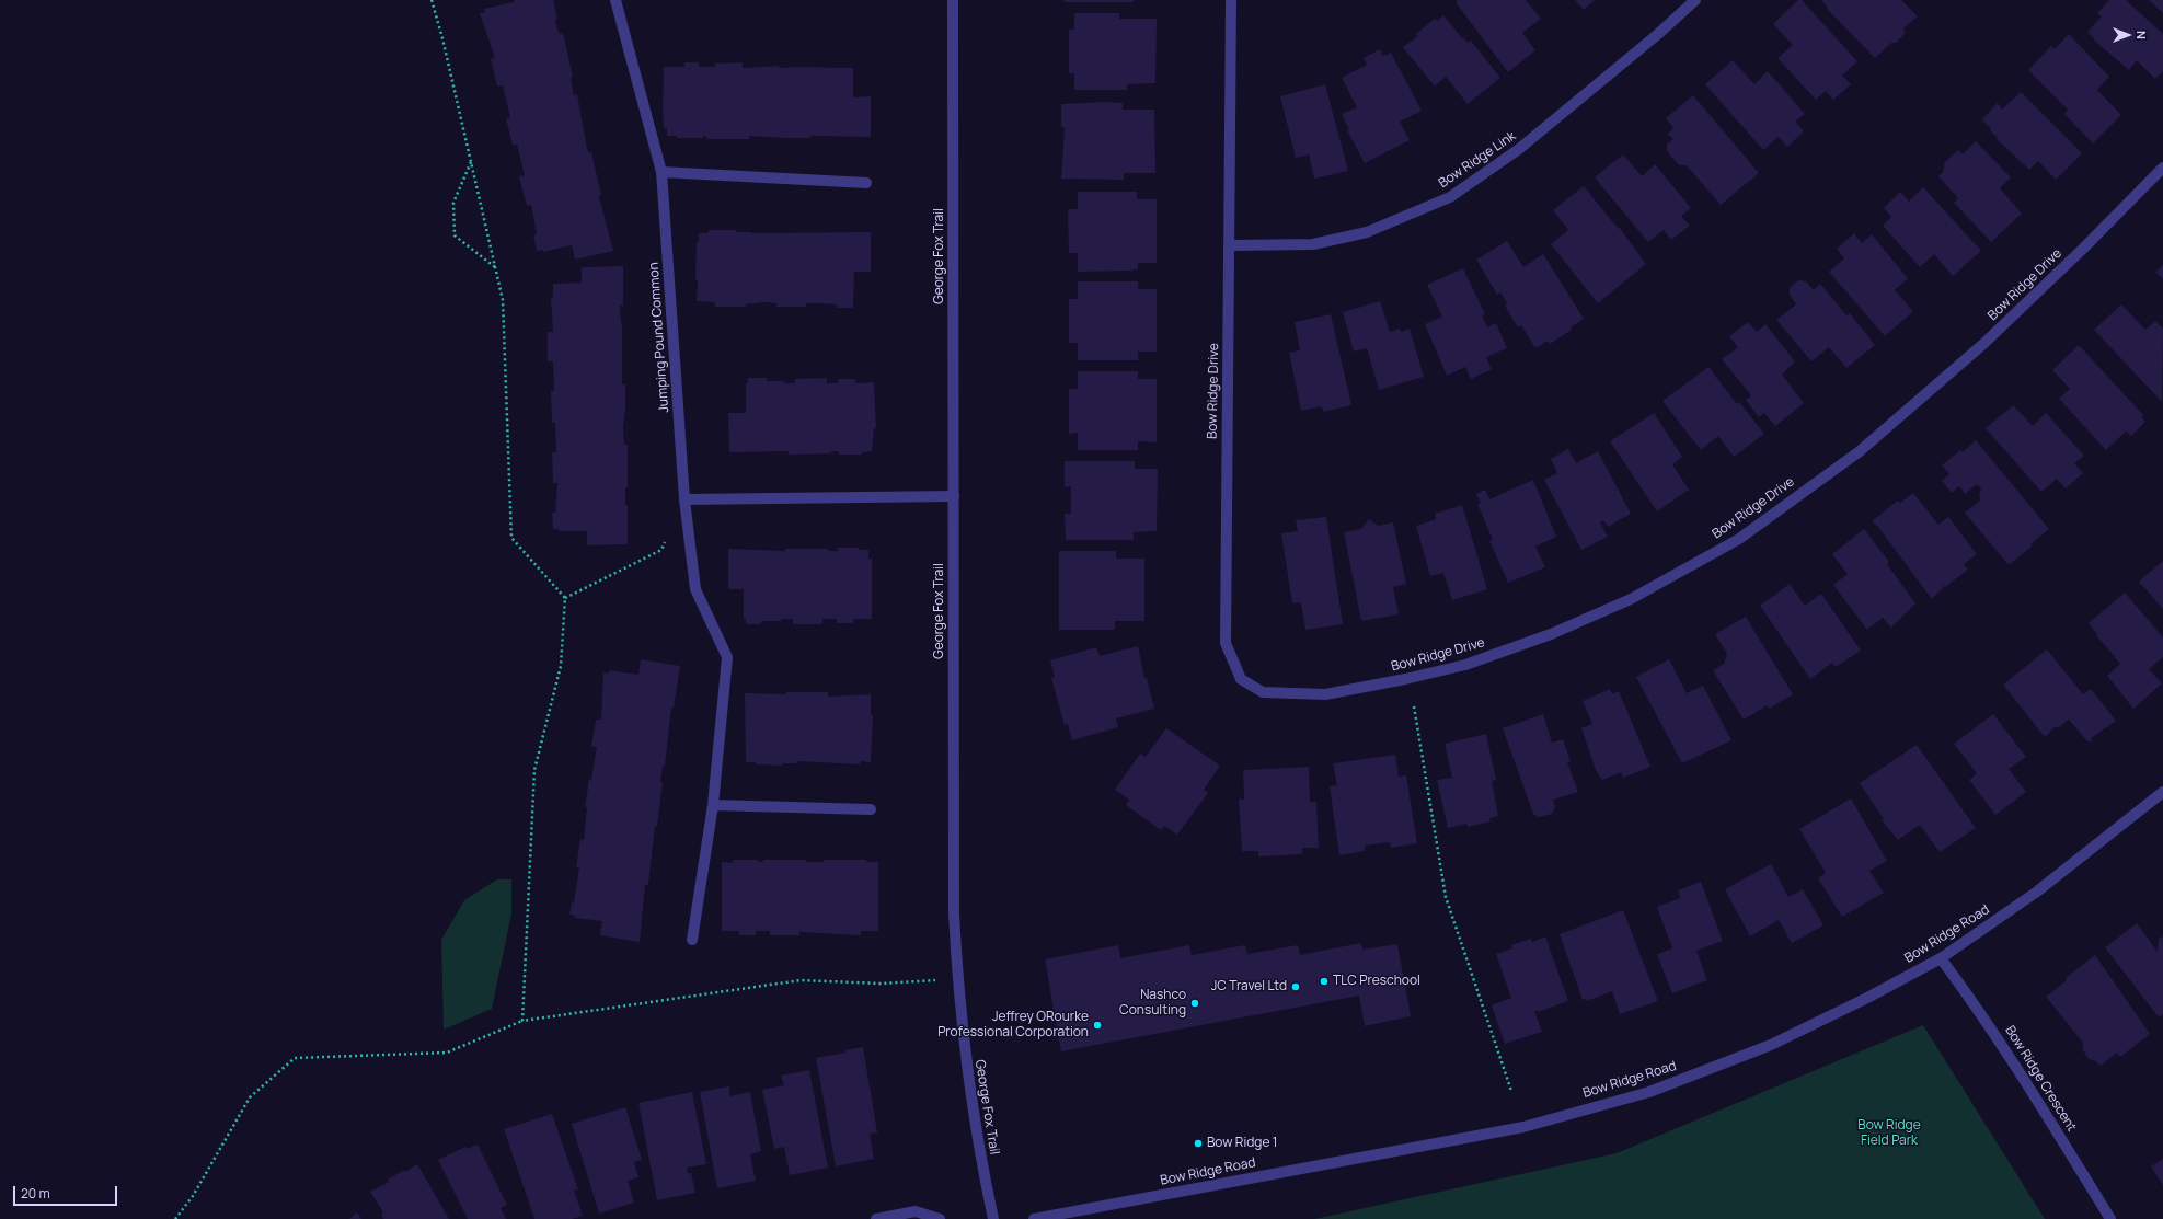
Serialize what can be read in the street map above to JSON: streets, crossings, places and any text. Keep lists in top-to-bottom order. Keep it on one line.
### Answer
{"streets":{"street":["Bow Ridge Link","George Fox Trail","Bow Ridge Drive","Jumping Pound Common","Bow Ridge Road","Bow Ridge Crescent"]},"crossings":[["Bow Ridge Link","Bow Ridge Drive"],["Bow Ridge Road","Bow Ridge Crescent"]],"parks":["Bow Ridge Field Park"],"places":["TLC Preschool","JC Travel Ltd","Nashco Consulting","Jeffrey ORourke Professional Corporation","Bow Ridge 1"],"scale_bar":"20 m","north":"right"}
